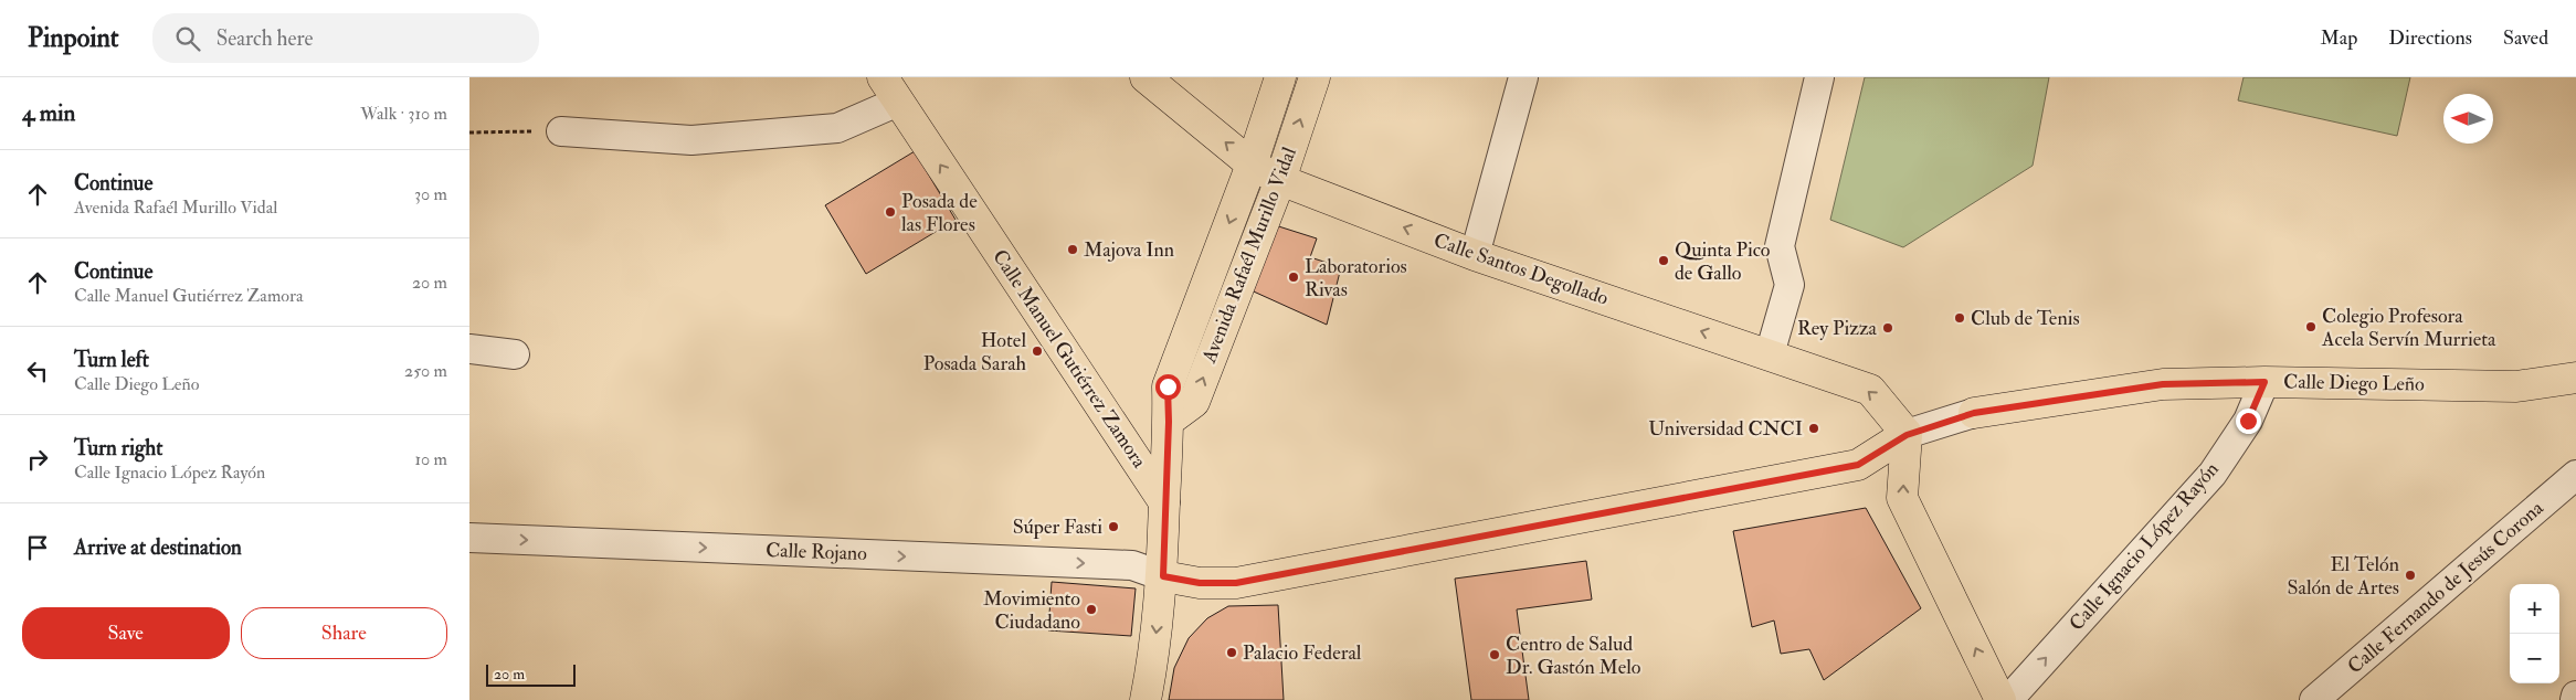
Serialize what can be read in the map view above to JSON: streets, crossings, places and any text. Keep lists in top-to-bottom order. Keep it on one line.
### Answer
{"streets":{"main road":["Avenida Rafaél Murillo Vidal","Calle Santos Degollado","Calle Manuel Gutiérrez Zamora","Calle Diego Leño"],"street":["Calle Ignacio López Rayón","Calle Rojano","Calle Fernando de Jesús Corona"]},"crossings":[["Avenida Rafaél Murillo Vidal","Calle Santos Degollado"],["Avenida Rafaél Murillo Vidal","Calle Manuel Gutiérrez Zamora"],["Calle Santos Degollado","Calle Diego Leño"],["Calle Diego Leño","Calle Ignacio López Rayón"],["Calle Diego Leño","Calle Rojano"]],"one_way":["Calle Santos Degollado","Calle Manuel Gutiérrez Zamora","Calle Ignacio López Rayón","Calle Rojano"],"places":["Posada de las Flores","Majova Inn","Quinta Pico de Gallo","Laboratorios Rivas","Club de Tenis","Colegio Profesora Acela Servín Murrieta","Rey Pizza","Hotel Posada Sarah","Universidad CNCI","Súper Fasti","El Telón Salón de Artes","Movimiento Ciudadano","Palacio Federal","Centro de Salud Dr. Gastón Melo"],"scale_bar":"20 m","north":"left","page":{"header":"Pinpoint","search":"Search here","nav":["Map","Directions","Saved"],"heading":["4 min","Walk · 310 m"],"list":[["Continue","Avenida Rafaél Murillo Vidal","30 m"],["Continue","Calle Manuel Gutiérrez Zamora","20 m"],["Turn left","Calle Diego Leño","250 m"],["Turn right","Calle Ignacio López Rayón","10 m"],"Arrive at destination"],"map_buttons":["+","−"],"buttons":["Save","Share"],"scale":"20 m"}}
